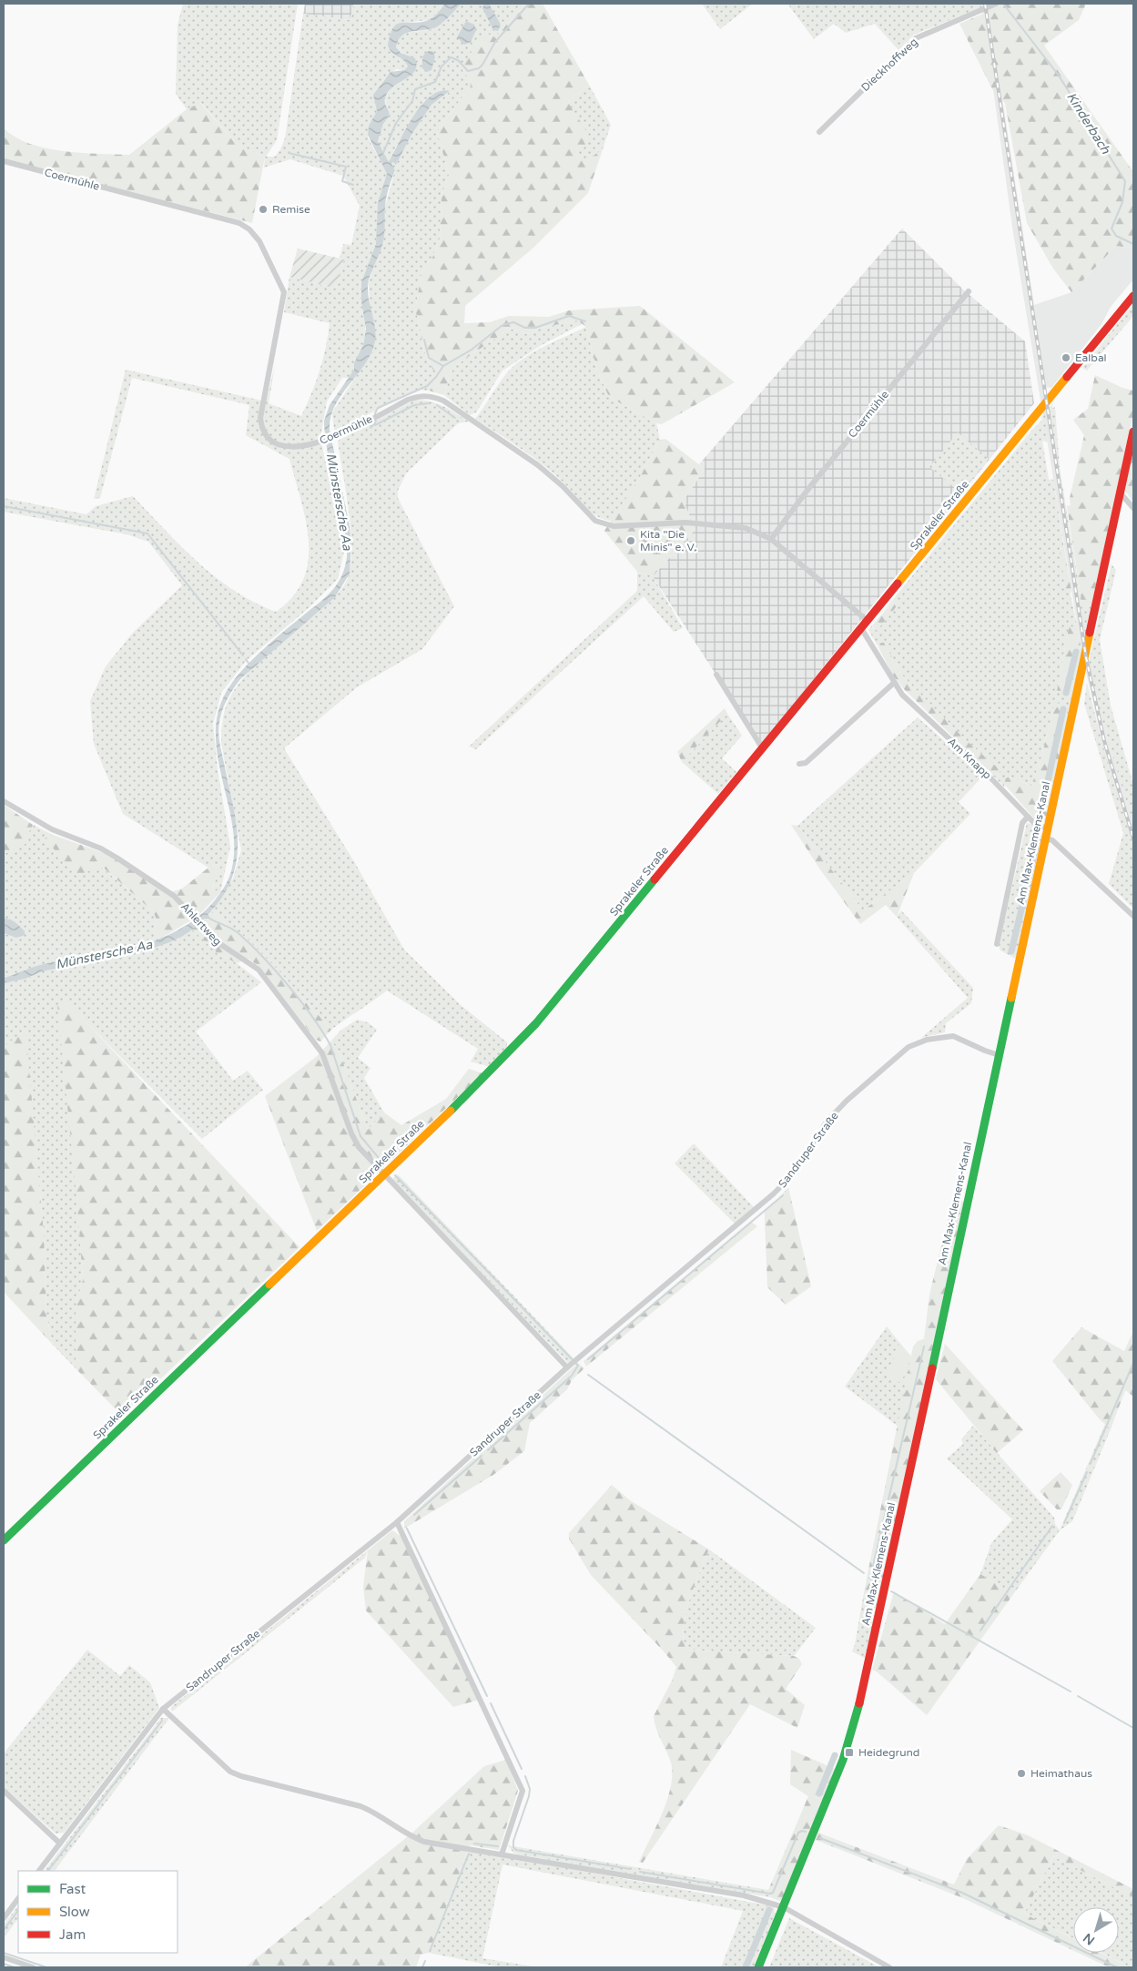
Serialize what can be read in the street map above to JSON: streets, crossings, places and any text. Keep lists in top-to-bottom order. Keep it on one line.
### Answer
{"streets":{"main road":["Sprakeler Straße","Am Max-Klemens-Kanal"],"street":["Dieckhoffweg","Coermühle","Am Knapp","Ahlertweg","Sandruper Straße"]},"crossings":[["Coermühle","Sprakeler Straße"],["Sprakeler Straße","Am Knapp"],["Sprakeler Straße","Ahlertweg"],["Am Knapp","Am Max-Klemens-Kanal"],["Am Max-Klemens-Kanal","Sandruper Straße"],["Ahlertweg","Sandruper Straße"]],"water":["Kinderbach","Münstersche Aa"],"places":{"other":["Remise","Ealbal","Kita \"Die Minis\" e. V.","Heimathaus"],"transit":["Heidegrund"]},"legend":["Fast","Slow","Jam"],"north":"bottom left"}
